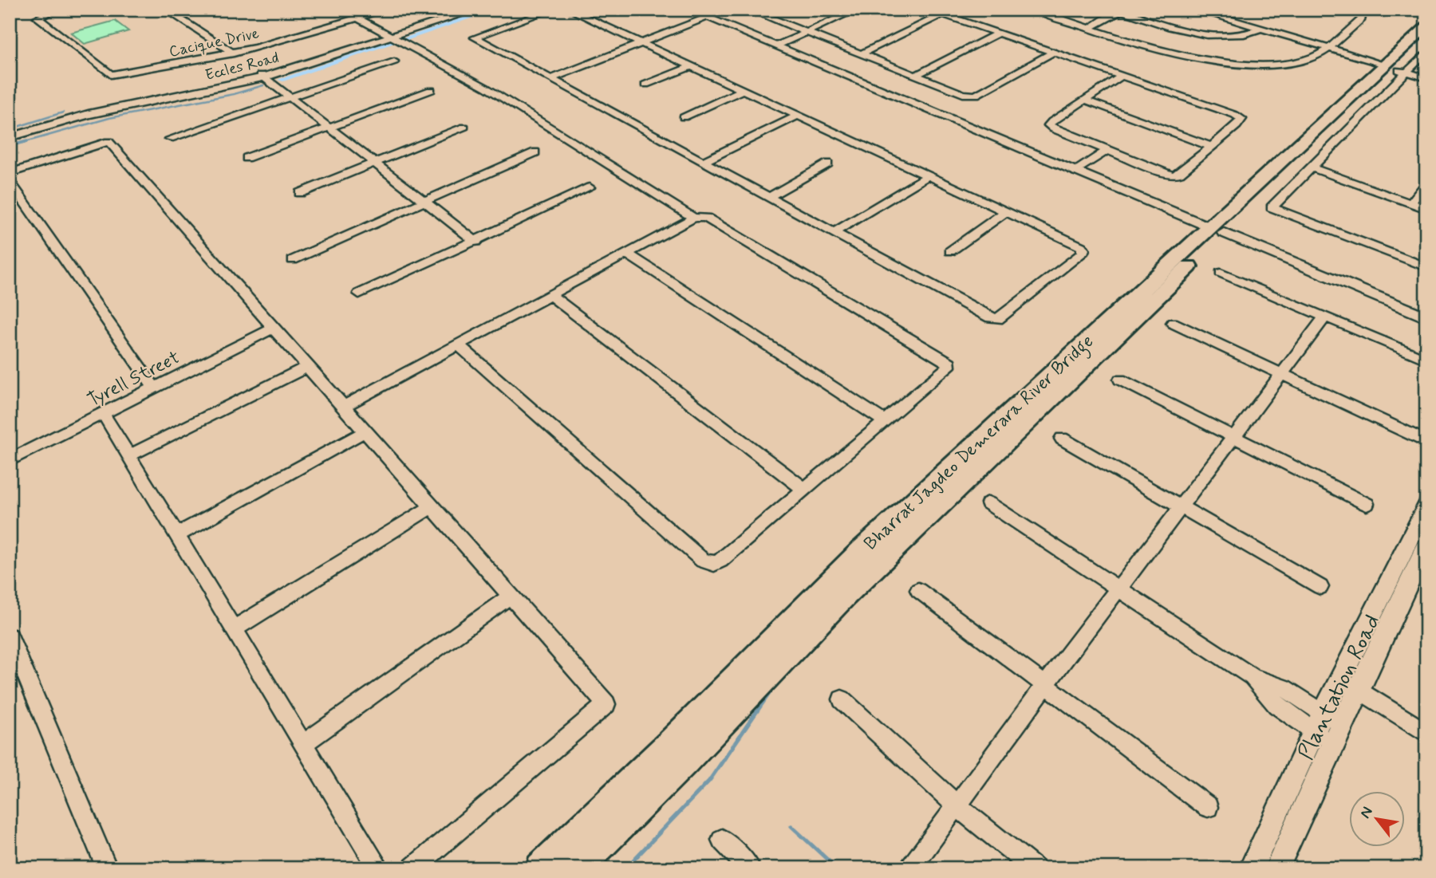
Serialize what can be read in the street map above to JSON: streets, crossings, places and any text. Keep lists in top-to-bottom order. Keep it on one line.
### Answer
{"streets":{"main road":["Bharrat Jagdeo Demerara River Bridge"],"street":["Cacique Drive","Eccles Road","Tyrell Street","Plantation Road"]},"north":"top left"}
